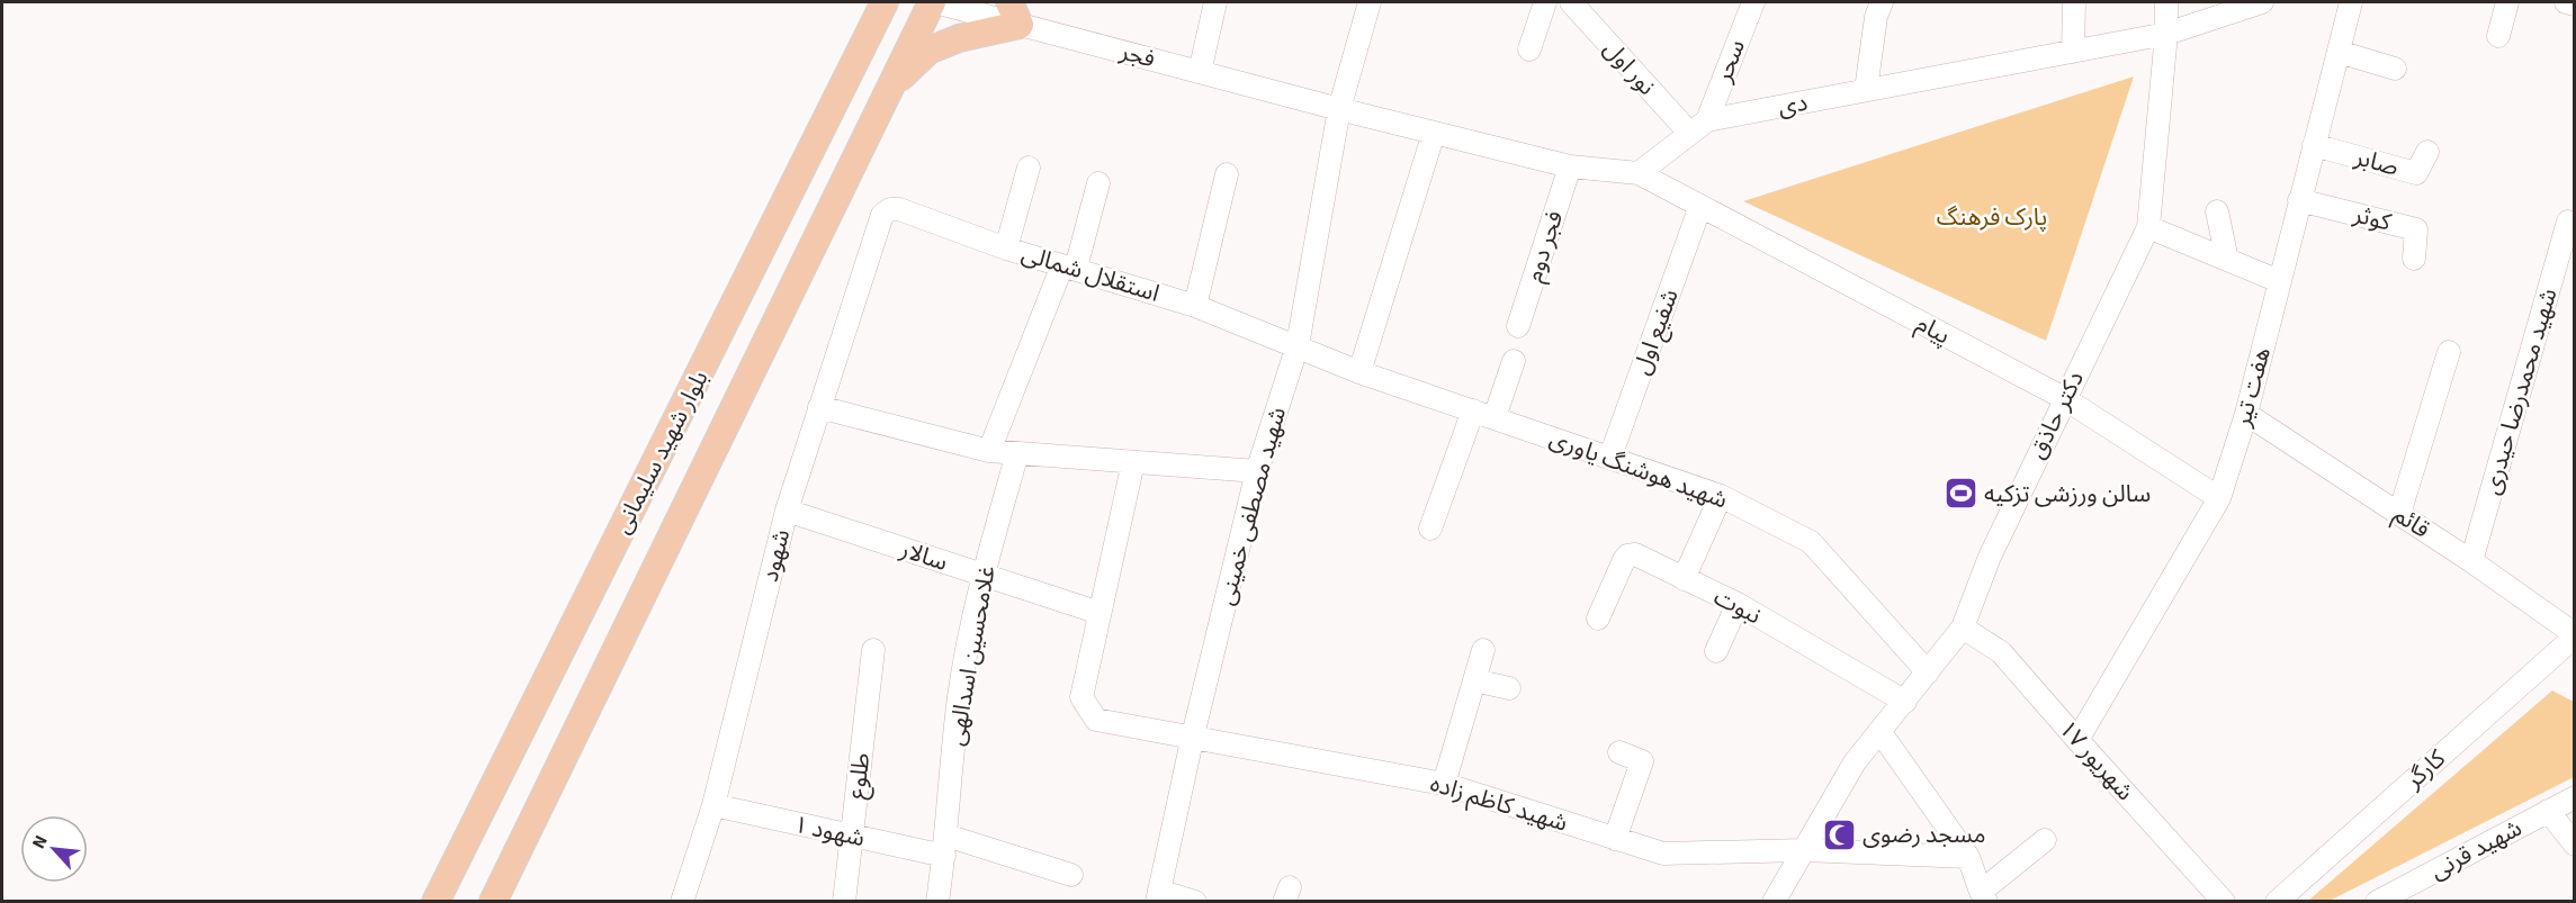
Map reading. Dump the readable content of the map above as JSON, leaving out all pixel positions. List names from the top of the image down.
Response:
{
  "streets": {
    "main road": ["بلوار شهید سلیمانی"],
    "street": [
      "فجر",
      "سحر",
      "نور اول",
      "دی",
      "صابر",
      "کوثر",
      "فجر دوم",
      "استقلال شمالی",
      "پیام",
      "شفیع اول",
      "هفت تیر",
      "شهید محمدرضا حیدری",
      "دکتر حاذق",
      "شهید هوشنگ یاوری",
      "شهید مصطفی خمینی",
      "قائم",
      "شهود",
      "سالار",
      "نبوت",
      "غلامحسین اسدالهی",
      "۱۷ شهریور",
      "کارگر",
      "طلوع",
      "شهید کاظم زاده",
      "شهود ۱",
      "شهید قرنی"
    ]
  },
  "crossings": [
    ["فجر", "بلوار شهید سلیمانی"],
    ["فجر", "شهید مصطفی خمینی"],
    ["سحر", "نور اول"],
    ["سحر", "دی"],
    ["نور اول", "دی"],
    ["دی", "پیام"],
    ["دی", "دکتر حاذق"],
    ["صابر", "هفت تیر"],
    ["کوثر", "هفت تیر"],
    ["استقلال شمالی", "شهید هوشنگ یاوری"],
    ["استقلال شمالی", "شهید مصطفی خمینی"],
    ["استقلال شمالی", "شهود"],
    ["پیام", "شفیع اول"],
    ["پیام", "هفت تیر"],
    ["پیام", "دکتر حاذق"],
    ["شفیع اول", "شهید هوشنگ یاوری"],
    ["هفت تیر", "قائم"],
    ["هفت تیر", "۱۷ شهریور"],
    ["شهید محمدرضا حیدری", "قائم"],
    ["دکتر حاذق", "شهید هوشنگ یاوری"],
    ["دکتر حاذق", "نبوت"],
    ["دکتر حاذق", "۱۷ شهریور"],
    ["دکتر حاذق", "شهید کاظم زاده"],
    ["شهید هوشنگ یاوری", "شهید مصطفی خمینی"],
    ["شهید مصطفی خمینی", "شهید کاظم زاده"],
    ["قائم", "کارگر"],
    ["شهود", "سالار"],
    ["شهود", "شهود ۱"],
    ["سالار", "غلامحسین اسدالهی"],
    ["سالار", "شهید کاظم زاده"],
    ["غلامحسین اسدالهی", "شهود ۱"],
    ["طلوع", "شهود ۱"]
  ],
  "parks": ["پارک فرهنگ"],
  "places": {
    "sports": ["سالن ورزشی تزکیه"],
    "mosque": ["مسجد رضوی"]
  },
  "north": "top left"
}
